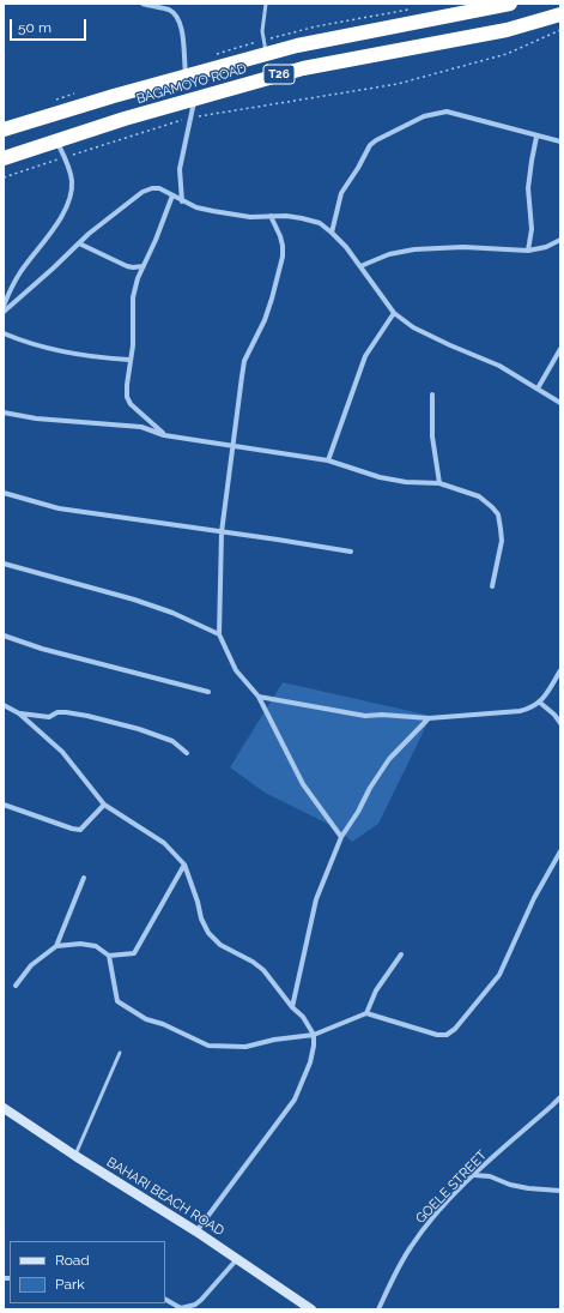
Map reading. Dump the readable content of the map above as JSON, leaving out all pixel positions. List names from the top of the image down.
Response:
{
  "streets": {
    "highway": ["T26", "BAGAMOYO ROAD"],
    "street": ["GOELE STREET", "BAHARI BEACH ROAD"]
  },
  "legend": ["Road", "Park"],
  "scale_bar": "50 m"
}
